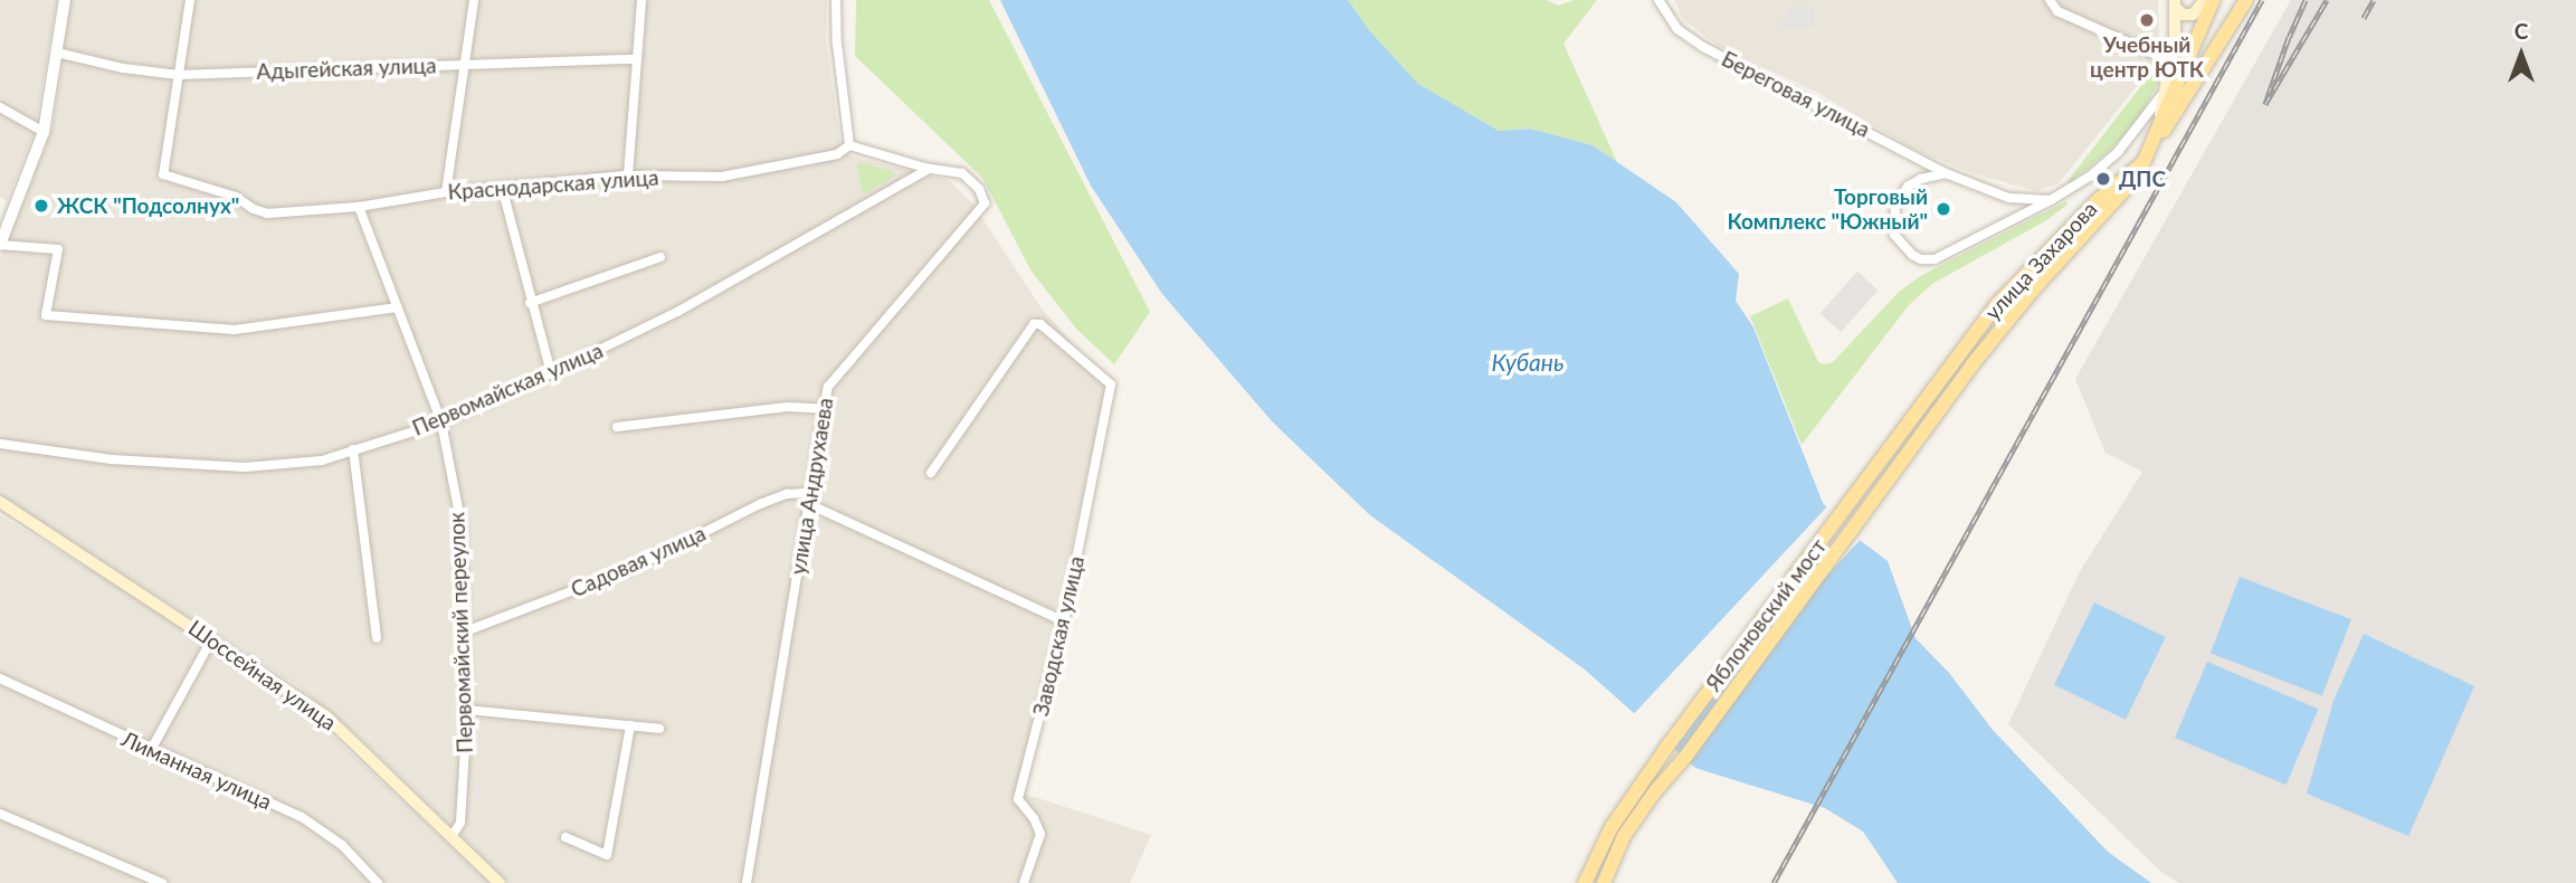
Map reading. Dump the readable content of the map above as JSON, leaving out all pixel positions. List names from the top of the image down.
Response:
{
  "streets": {
    "main road": ["улица Захарова", "Яблоновский мост", "Шоссейная улица"],
    "street": [
      "Адыгейская улица",
      "Береговая улица",
      "Краснодарская улица",
      "Первомайская улица",
      "улица Андрухаева",
      "Садовая улица",
      "Первомайский переулок",
      "Заводская улица",
      "Лиманная улица"
    ]
  },
  "crossings": [
    ["Адыгейская улица", "Краснодарская улица"],
    ["Краснодарская улица", "улица Андрухаева"],
    ["Краснодарская улица", "Первомайский переулок"],
    ["улица Захарова", "Яблоновский мост"],
    ["Первомайская улица", "улица Андрухаева"],
    ["Первомайская улица", "Первомайский переулок"],
    ["улица Андрухаева", "Садовая улица"],
    ["Садовая улица", "Первомайский переулок"],
    ["Первомайский переулок", "Шоссейная улица"]
  ],
  "water": ["Кубань"],
  "places": [
    "Учебный центр ЮТК",
    "ДПС",
    "ЖСК \"Подсолнух\"",
    "Торговый Комплекс \"Южный\""
  ],
  "north": "top"
}
